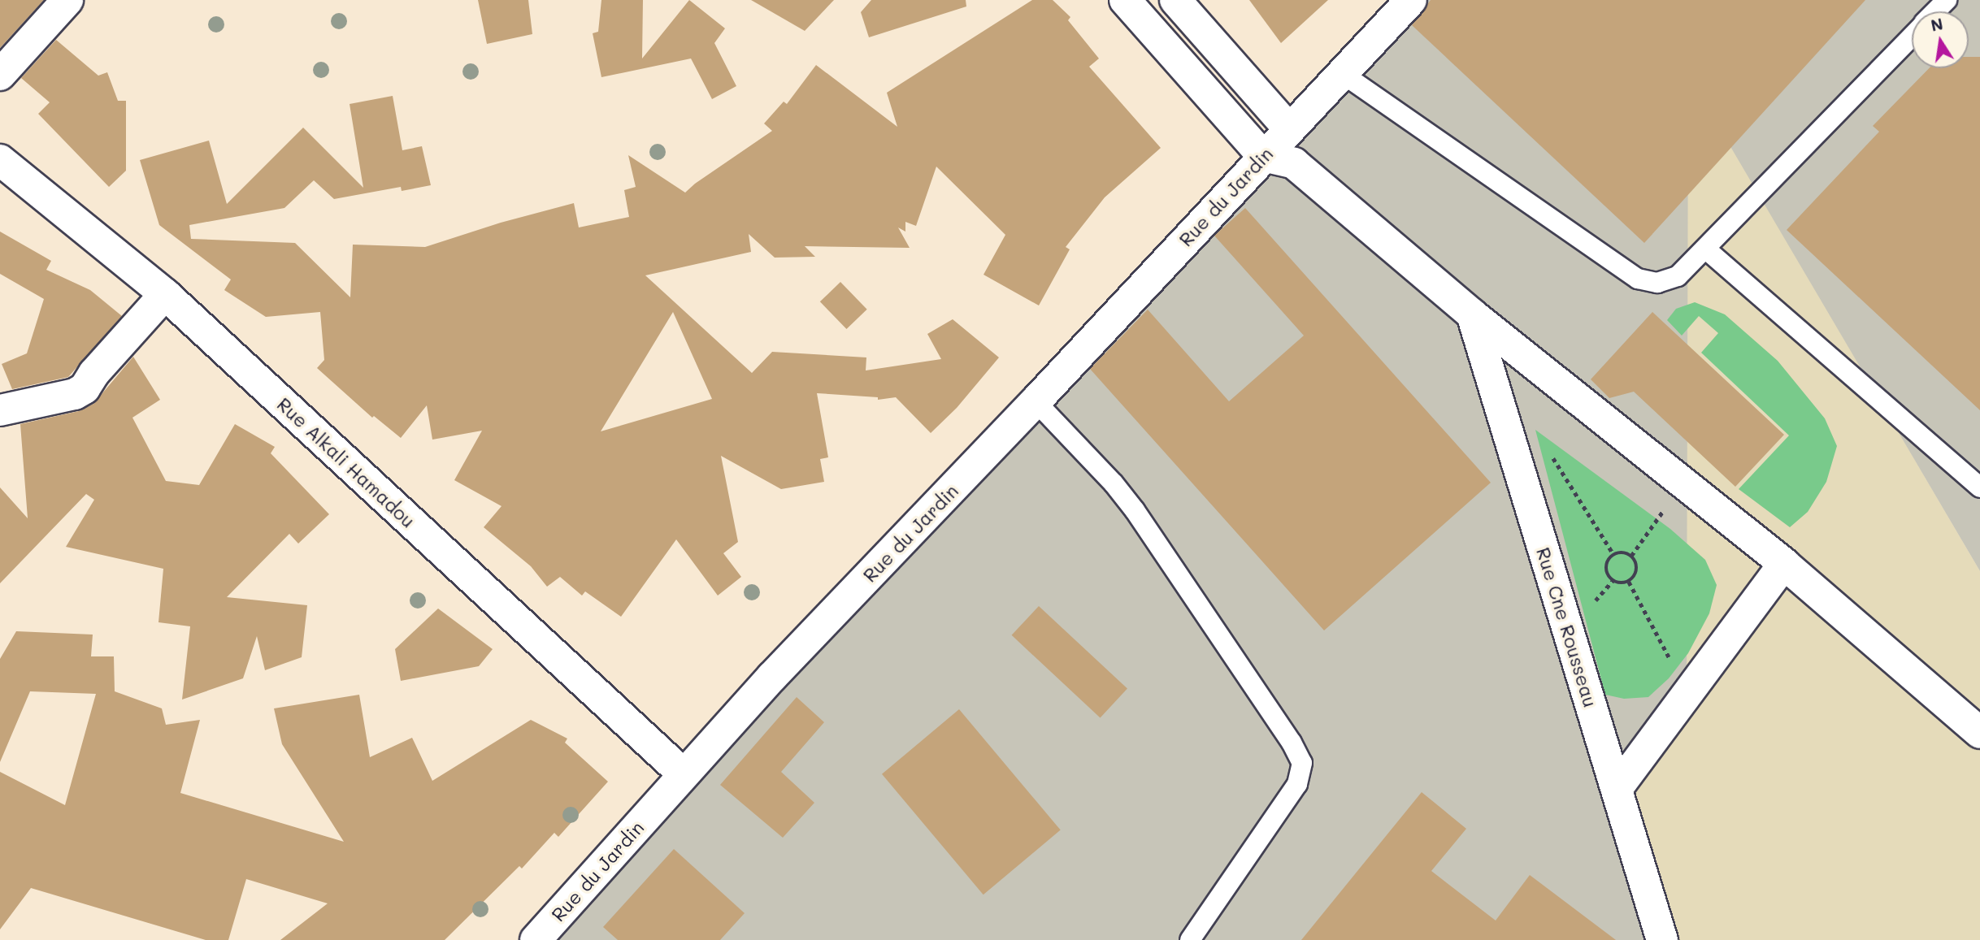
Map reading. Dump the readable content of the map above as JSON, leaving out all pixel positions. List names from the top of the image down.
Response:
{
  "streets": {
    "main road": ["Rue du Jardin", "Rue Alkali Hamadou", "Rue Cne Rousseau"]
  },
  "crossings": [
    ["Rue du Jardin", "Rue Alkali Hamadou"]
  ],
  "north": "top"
}
